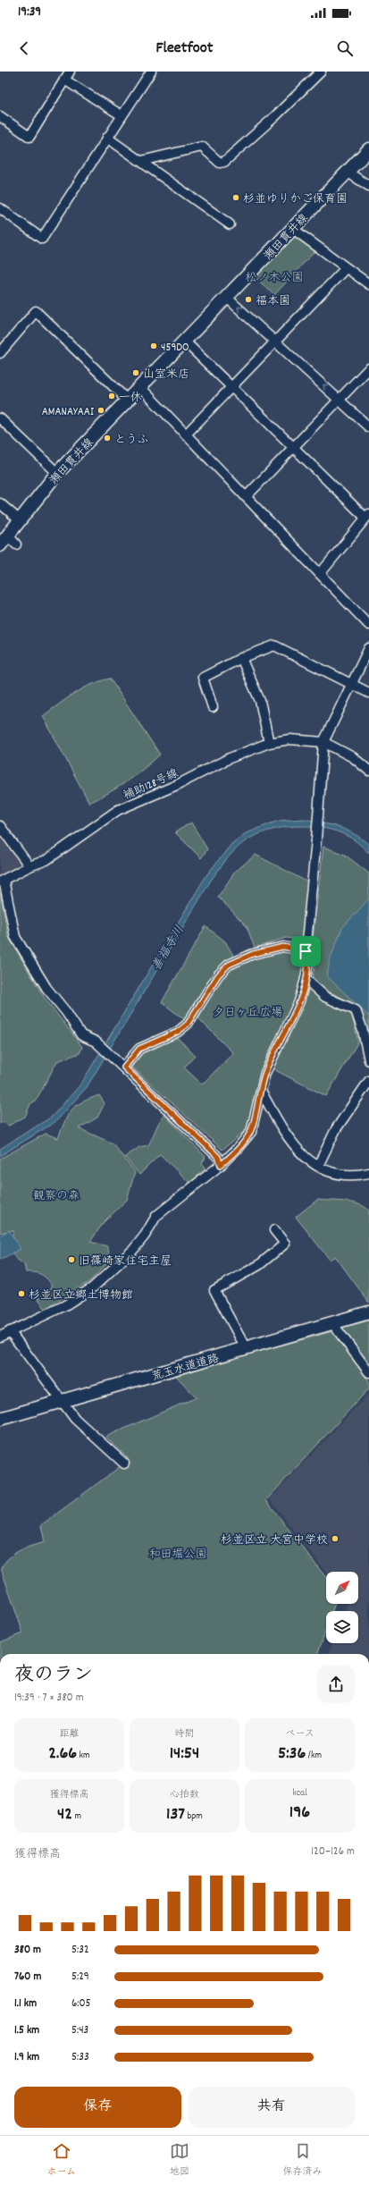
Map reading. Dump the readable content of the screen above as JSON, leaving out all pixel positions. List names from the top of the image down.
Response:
{
  "streets": {
    "main road": ["瀬田貫井線", "荒玉水道道路"],
    "street": ["補助128号線"]
  },
  "water": ["善福寺川"],
  "parks": [
    "松ノ木公園",
    "夕日ヶ丘広場",
    "観察の森",
    "和田堀公園"
  ],
  "places": [
    "杉並ゆりかご保育園",
    "福本園",
    "459DO",
    "山室米店",
    "一休",
    "AMANAYAAI",
    "とうふ",
    "旧篠崎家住宅主屋",
    "杉並区立郷土博物館",
    "杉並区立 大宮中学校"
  ],
  "north": "top right",
  "page": {
    "status": "19:39",
    "header": "Fleetfoot",
    "heading": ["夜のラン", "19:39 · 7 × 380 m"],
    "stats": [
      ["距離", "2.66 km"],
      ["時間", "14:54"],
      ["ペース", "5:36 /km"],
      ["獲得標高", "42 m"],
      ["心拍数", "137 bpm"],
      ["kcal", "196"]
    ],
    "chart": ["獲得標高", "120–126 m"],
    "list": [
      {
        "name": "380 m",
        "note": "5:32"
      },
      {
        "name": "760 m",
        "note": "5:29"
      },
      {
        "name": "1.1 km",
        "note": "6:05"
      },
      {
        "name": "1.5 km",
        "note": "5:43"
      },
      {
        "name": "1.9 km",
        "note": "5:33"
      }
    ],
    "buttons": ["保存", "共有"],
    "tabs": ["ホーム", "地図", "保存済み"]
  }
}
